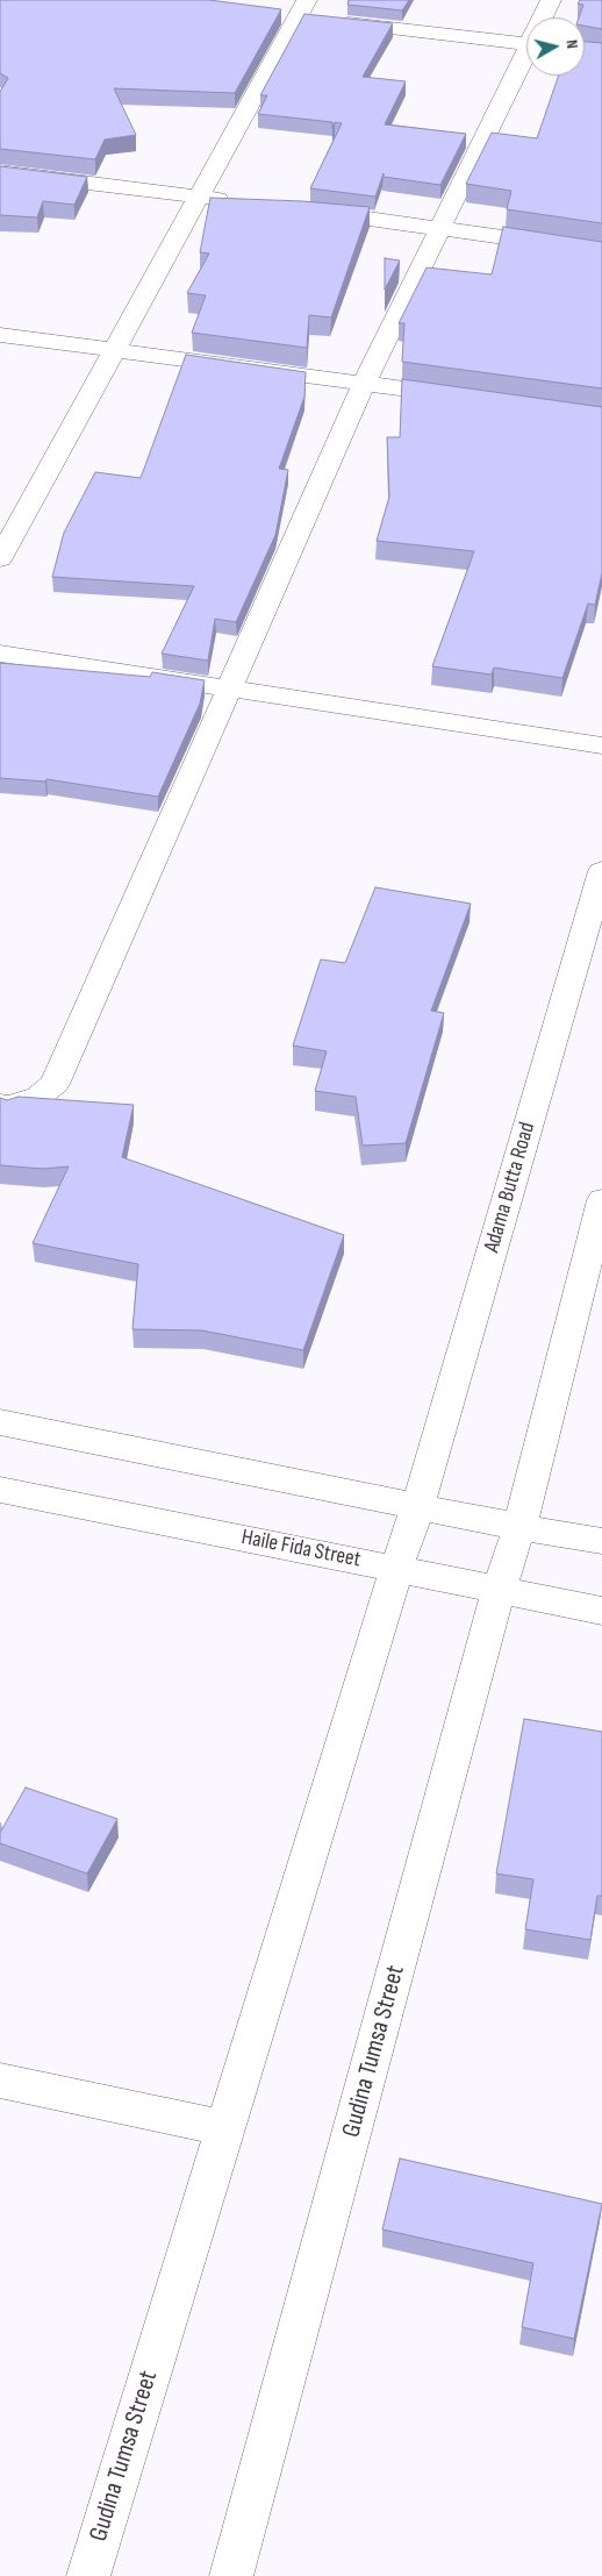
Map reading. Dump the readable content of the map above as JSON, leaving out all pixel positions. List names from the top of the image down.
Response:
{
  "streets": {
    "street": ["Adama Butta Road", "Haile Fida Street", "Gudina Tumsa Street"]
  },
  "crossings": [
    ["Adama Butta Road", "Haile Fida Street"],
    ["Adama Butta Road", "Gudina Tumsa Street"],
    ["Haile Fida Street", "Gudina Tumsa Street"]
  ],
  "north": "right"
}
